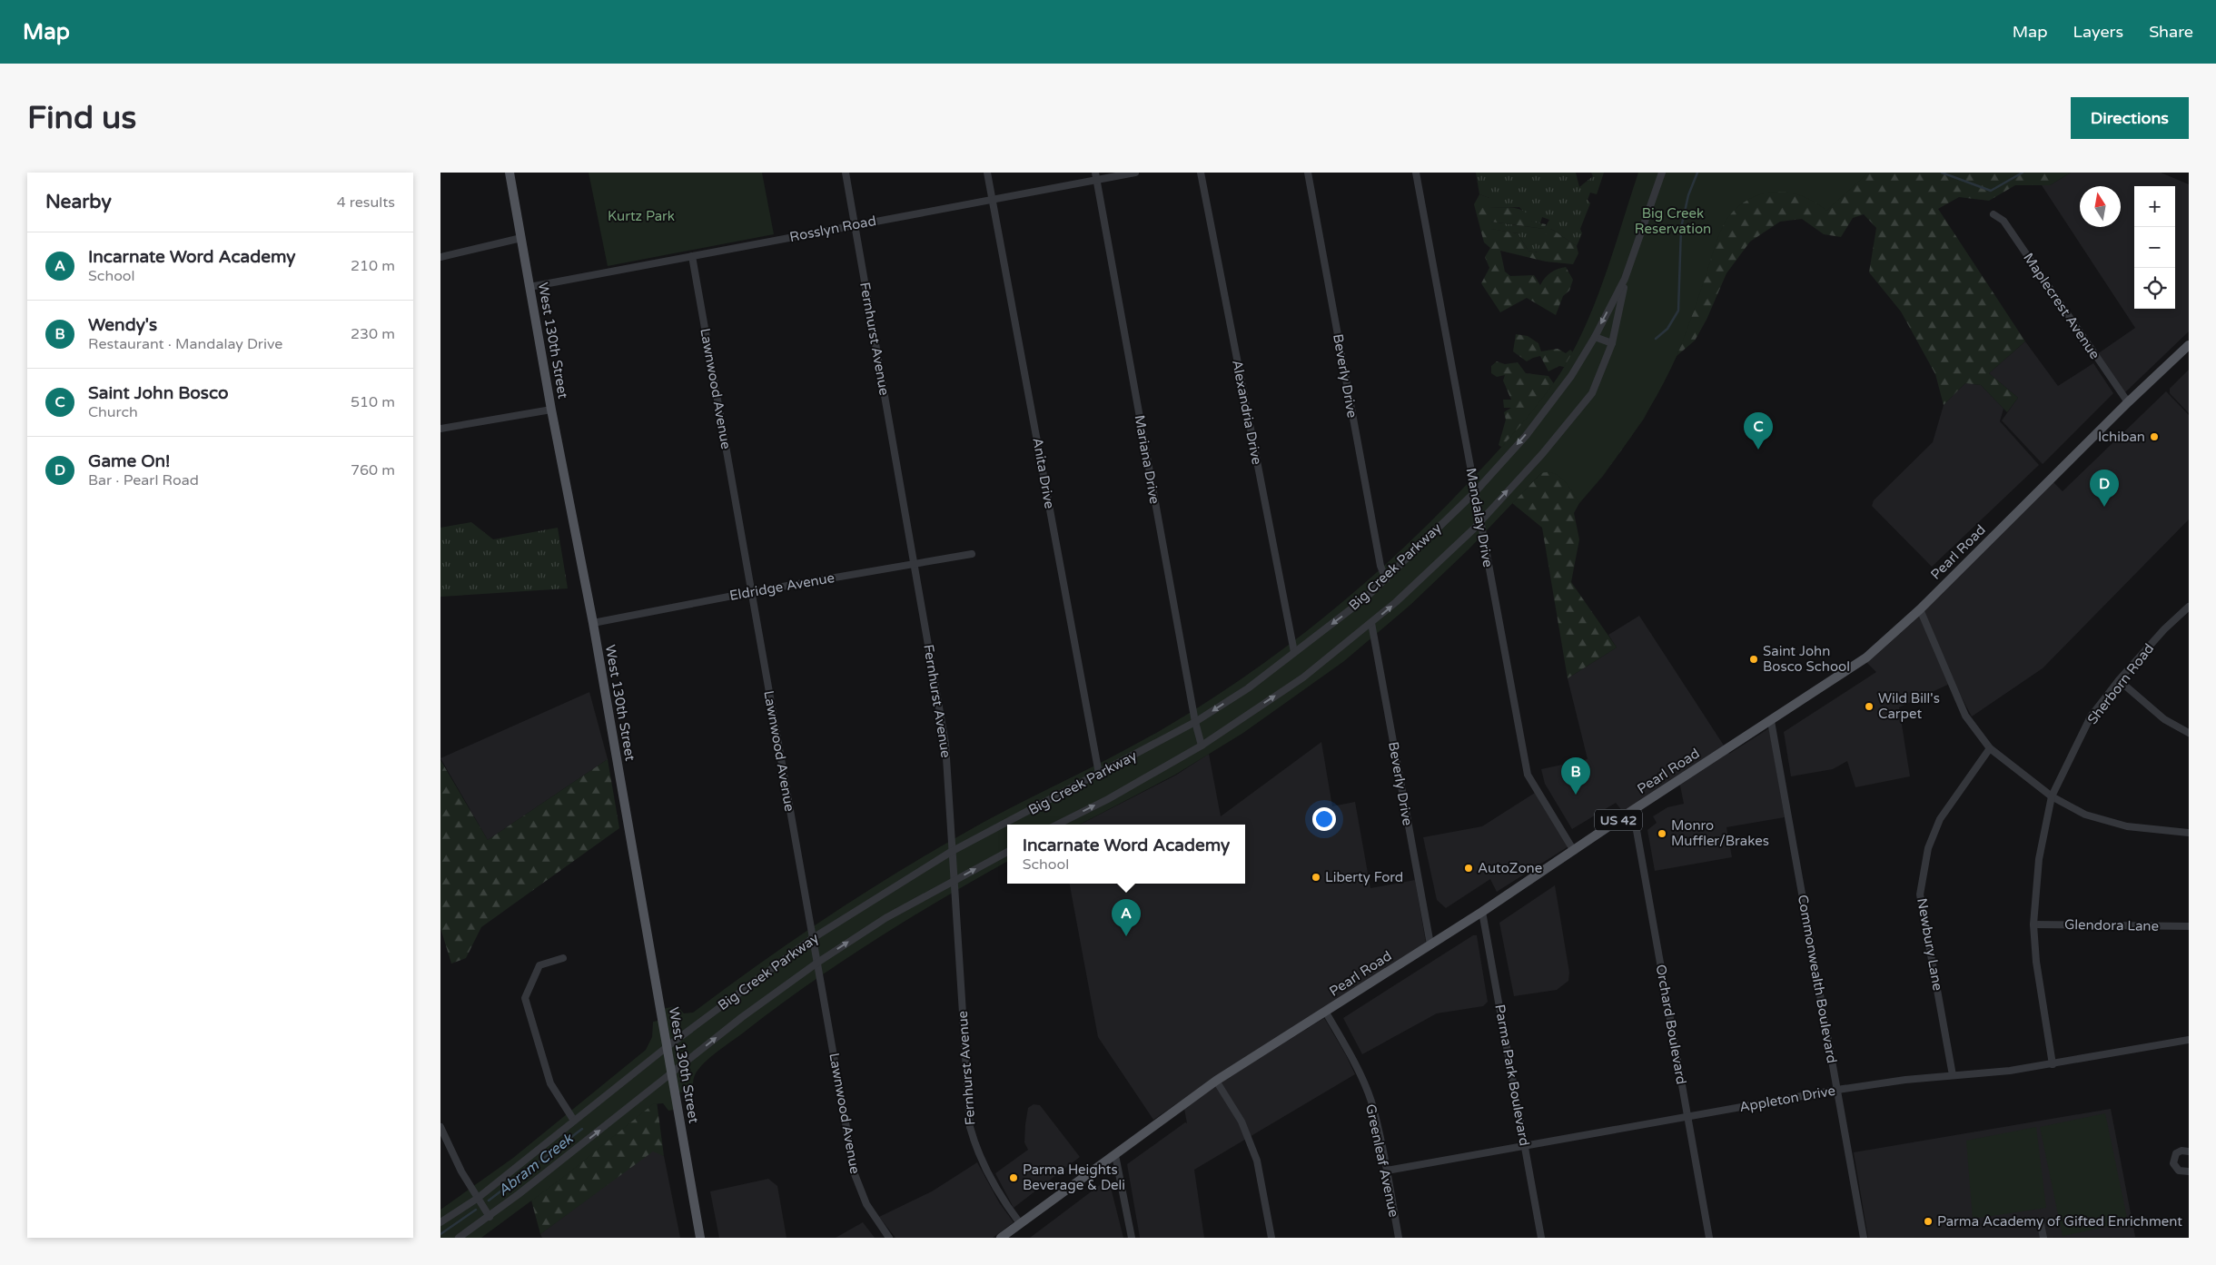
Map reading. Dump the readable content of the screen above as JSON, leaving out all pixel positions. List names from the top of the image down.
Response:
{
  "streets": {
    "main road": ["West 130th Street", "Pearl Road", "US 42"],
    "street": [
      "Rosslyn Road",
      "Maplecrest Avenue",
      "Fernhurst Avenue",
      "Beverly Drive",
      "Lawnwood Avenue",
      "Alexandria Drive",
      "Mariana Drive",
      "Anita Drive",
      "Mandalay Drive",
      "Big Creek Parkway",
      "Eldridge Avenue",
      "Sherborn Road",
      "Glendora Lane",
      "Newbury Lane",
      "Commonwealth Boulevard",
      "Orchard Boulevard",
      "Parma Park Boulevard",
      "Appleton Drive",
      "Greenleaf Avenue"
    ]
  },
  "crossings": [
    ["Rosslyn Road", "Fernhurst Avenue"],
    ["Rosslyn Road", "West 130th Street"],
    ["Rosslyn Road", "Lawnwood Avenue"],
    ["Rosslyn Road", "Mariana Drive"],
    ["Rosslyn Road", "Anita Drive"],
    ["Maplecrest Avenue", "Pearl Road"],
    ["Fernhurst Avenue", "Pearl Road"],
    ["Fernhurst Avenue", "Big Creek Parkway"],
    ["Fernhurst Avenue", "Eldridge Avenue"],
    ["West 130th Street", "Big Creek Parkway"],
    ["West 130th Street", "Eldridge Avenue"],
    ["Beverly Drive", "Pearl Road"],
    ["Beverly Drive", "Big Creek Parkway"],
    ["Lawnwood Avenue", "Big Creek Parkway"],
    ["Lawnwood Avenue", "Eldridge Avenue"],
    ["Alexandria Drive", "Big Creek Parkway"],
    ["Mariana Drive", "Big Creek Parkway"],
    ["Anita Drive", "Big Creek Parkway"],
    ["Mandalay Drive", "Pearl Road"],
    ["Mandalay Drive", "Big Creek Parkway"],
    ["Pearl Road", "Commonwealth Boulevard"],
    ["Pearl Road", "Orchard Boulevard"],
    ["Pearl Road", "Parma Park Boulevard"],
    ["Pearl Road", "Greenleaf Avenue"],
    ["Sherborn Road", "Glendora Lane"],
    ["Sherborn Road", "Appleton Drive"],
    ["Newbury Lane", "Appleton Drive"],
    ["Commonwealth Boulevard", "Appleton Drive"],
    ["Orchard Boulevard", "Appleton Drive"],
    ["Parma Park Boulevard", "Appleton Drive"],
    ["Appleton Drive", "Greenleaf Avenue"]
  ],
  "water": ["Abram Creek"],
  "parks": ["Big Creek Reservation", "Kurtz Park"],
  "places": [
    "Ichiban",
    "Saint John Bosco School",
    "Wild Bill's Carpet",
    "Monro Muffler/Brakes",
    "AutoZone",
    "Liberty Ford",
    "Parma Heights Beverage & Deli",
    "Parma Academy of Gifted Enrichment"
  ],
  "north": "top",
  "page": {
    "header": "Map",
    "nav": ["Map", "Layers", "Share"],
    "buttons": "Directions",
    "title": "Find us",
    "heading": ["Nearby", "4 results"],
    "map_buttons": ["+", "−"],
    "list": [
      {
        "mark": "A",
        "name": "Incarnate Word Academy",
        "note": "School",
        "value": "210 m"
      },
      {
        "mark": "B",
        "name": "Wendy's",
        "note": "Restaurant · Mandalay Drive",
        "value": "230 m"
      },
      {
        "mark": "C",
        "name": "Saint John Bosco",
        "note": "Church",
        "value": "510 m"
      },
      {
        "mark": "D",
        "name": "Game On!",
        "note": "Bar · Pearl Road",
        "value": "760 m"
      }
    ],
    "pins": [
      "C",
      "D",
      "B",
      "A"
    ],
    "popup": ["Incarnate Word Academy", "School"]
  }
}
